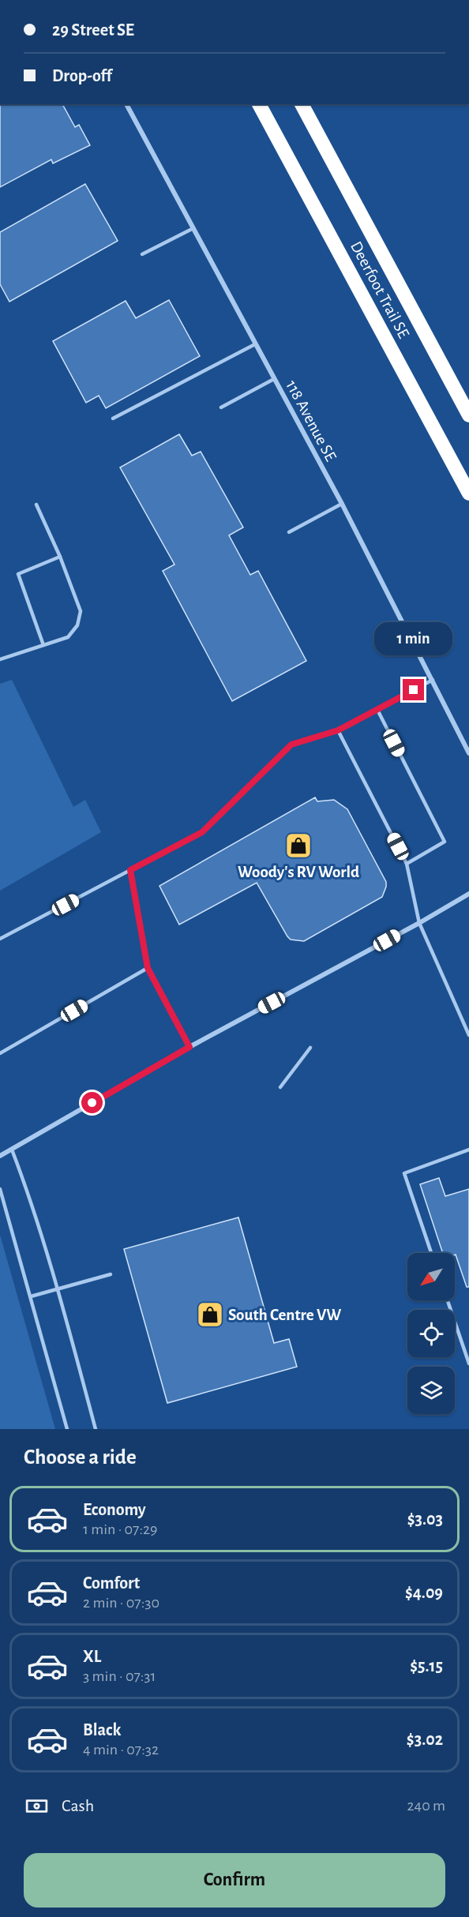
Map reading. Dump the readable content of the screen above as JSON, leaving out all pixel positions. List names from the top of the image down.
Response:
{
  "streets": {
    "highway": ["Deerfoot Trail SE"],
    "street": ["118 Avenue SE"]
  },
  "places": {
    "shop": ["Woody's RV World", "South Centre VW"]
  },
  "north": "bottom left",
  "page": {
    "banner": ["29 Street SE", "Drop-off"],
    "bubble": "1 min",
    "heading": "Choose a ride",
    "list": [
      {
        "name": "Economy",
        "note": "1 min · 07:29",
        "value": "$3.03"
      },
      {
        "name": "Comfort",
        "note": "2 min · 07:30",
        "value": "$4.09"
      },
      {
        "name": "XL",
        "note": "3 min · 07:31",
        "value": "$5.15"
      },
      {
        "name": "Black",
        "note": "4 min · 07:32",
        "value": "$3.02"
      }
    ],
    "pay": ["Cash", "240 m"],
    "buttons": "Confirm"
  }
}
